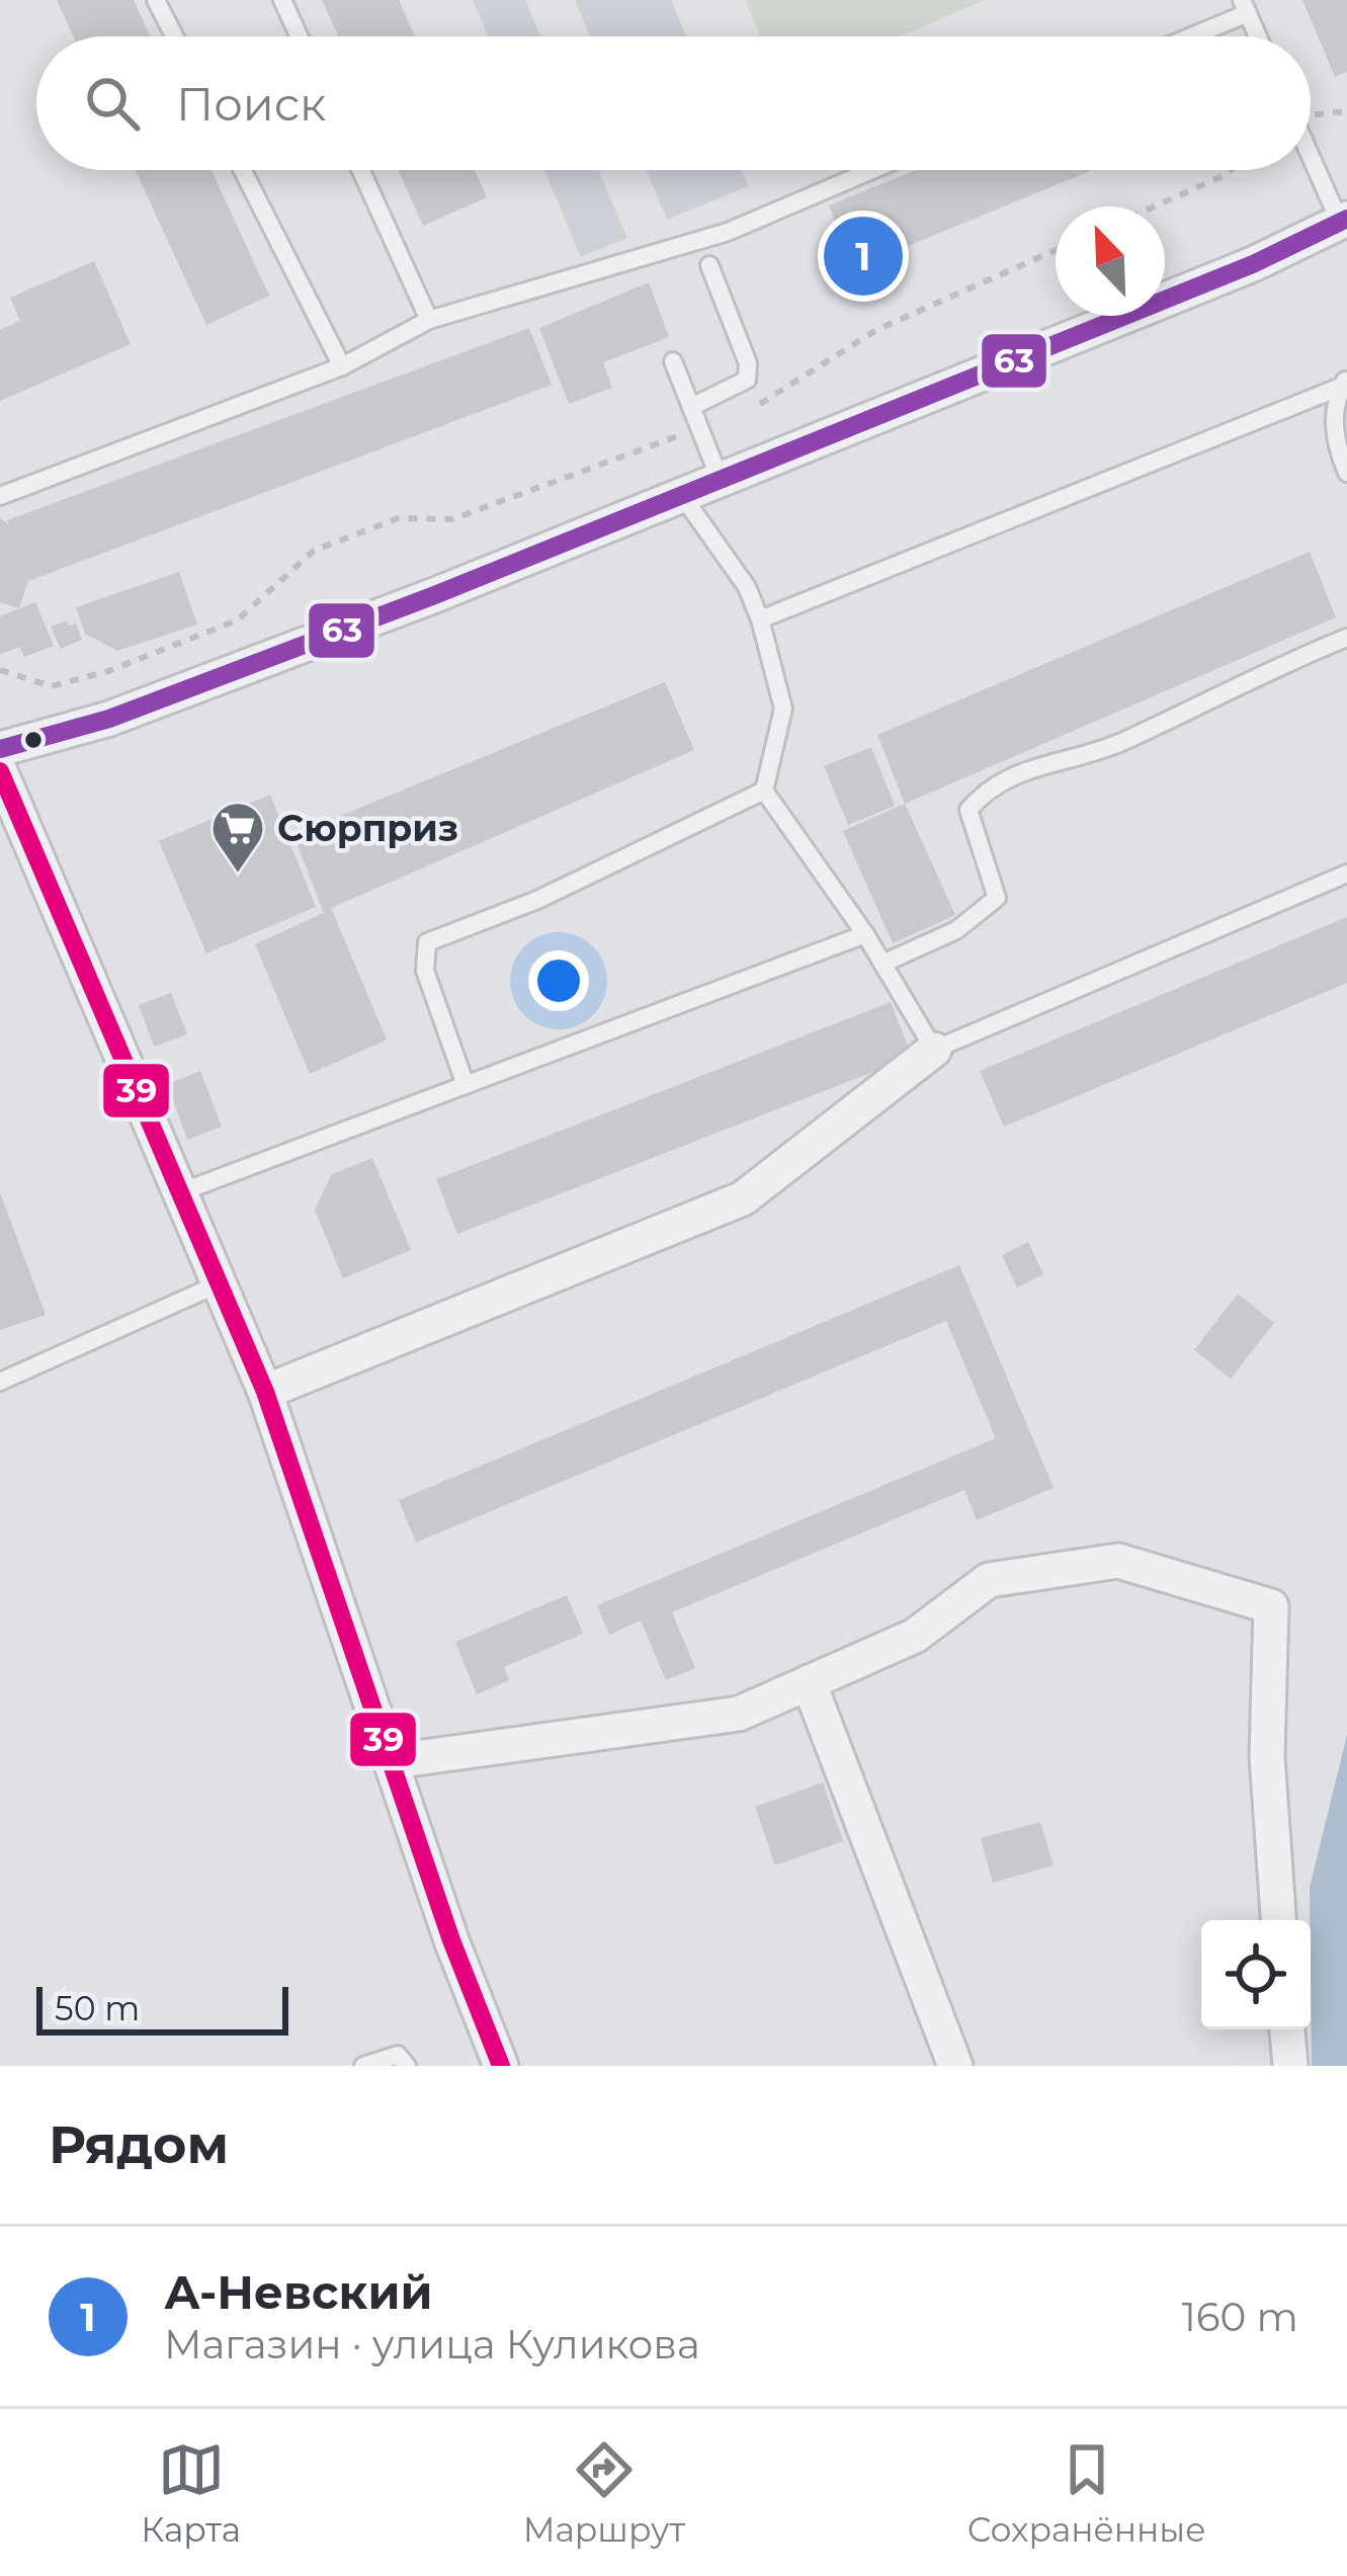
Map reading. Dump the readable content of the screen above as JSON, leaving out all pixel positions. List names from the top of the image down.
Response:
{
  "places": {
    "supermarket": ["Сюрприз"]
  },
  "lines": ["transit line 63", "transit line 39"],
  "scale_bar": "50 m",
  "north": "top left",
  "page": {
    "search": "Поиск",
    "pins": "1",
    "scale": "50 m",
    "heading": "Рядом",
    "list": [
      {
        "mark": "1",
        "name": "А-Невский",
        "note": "Магазин · улица Куликова",
        "value": "160 m"
      }
    ],
    "nav": ["Карта", "Маршрут", "Сохранённые"]
  }
}
